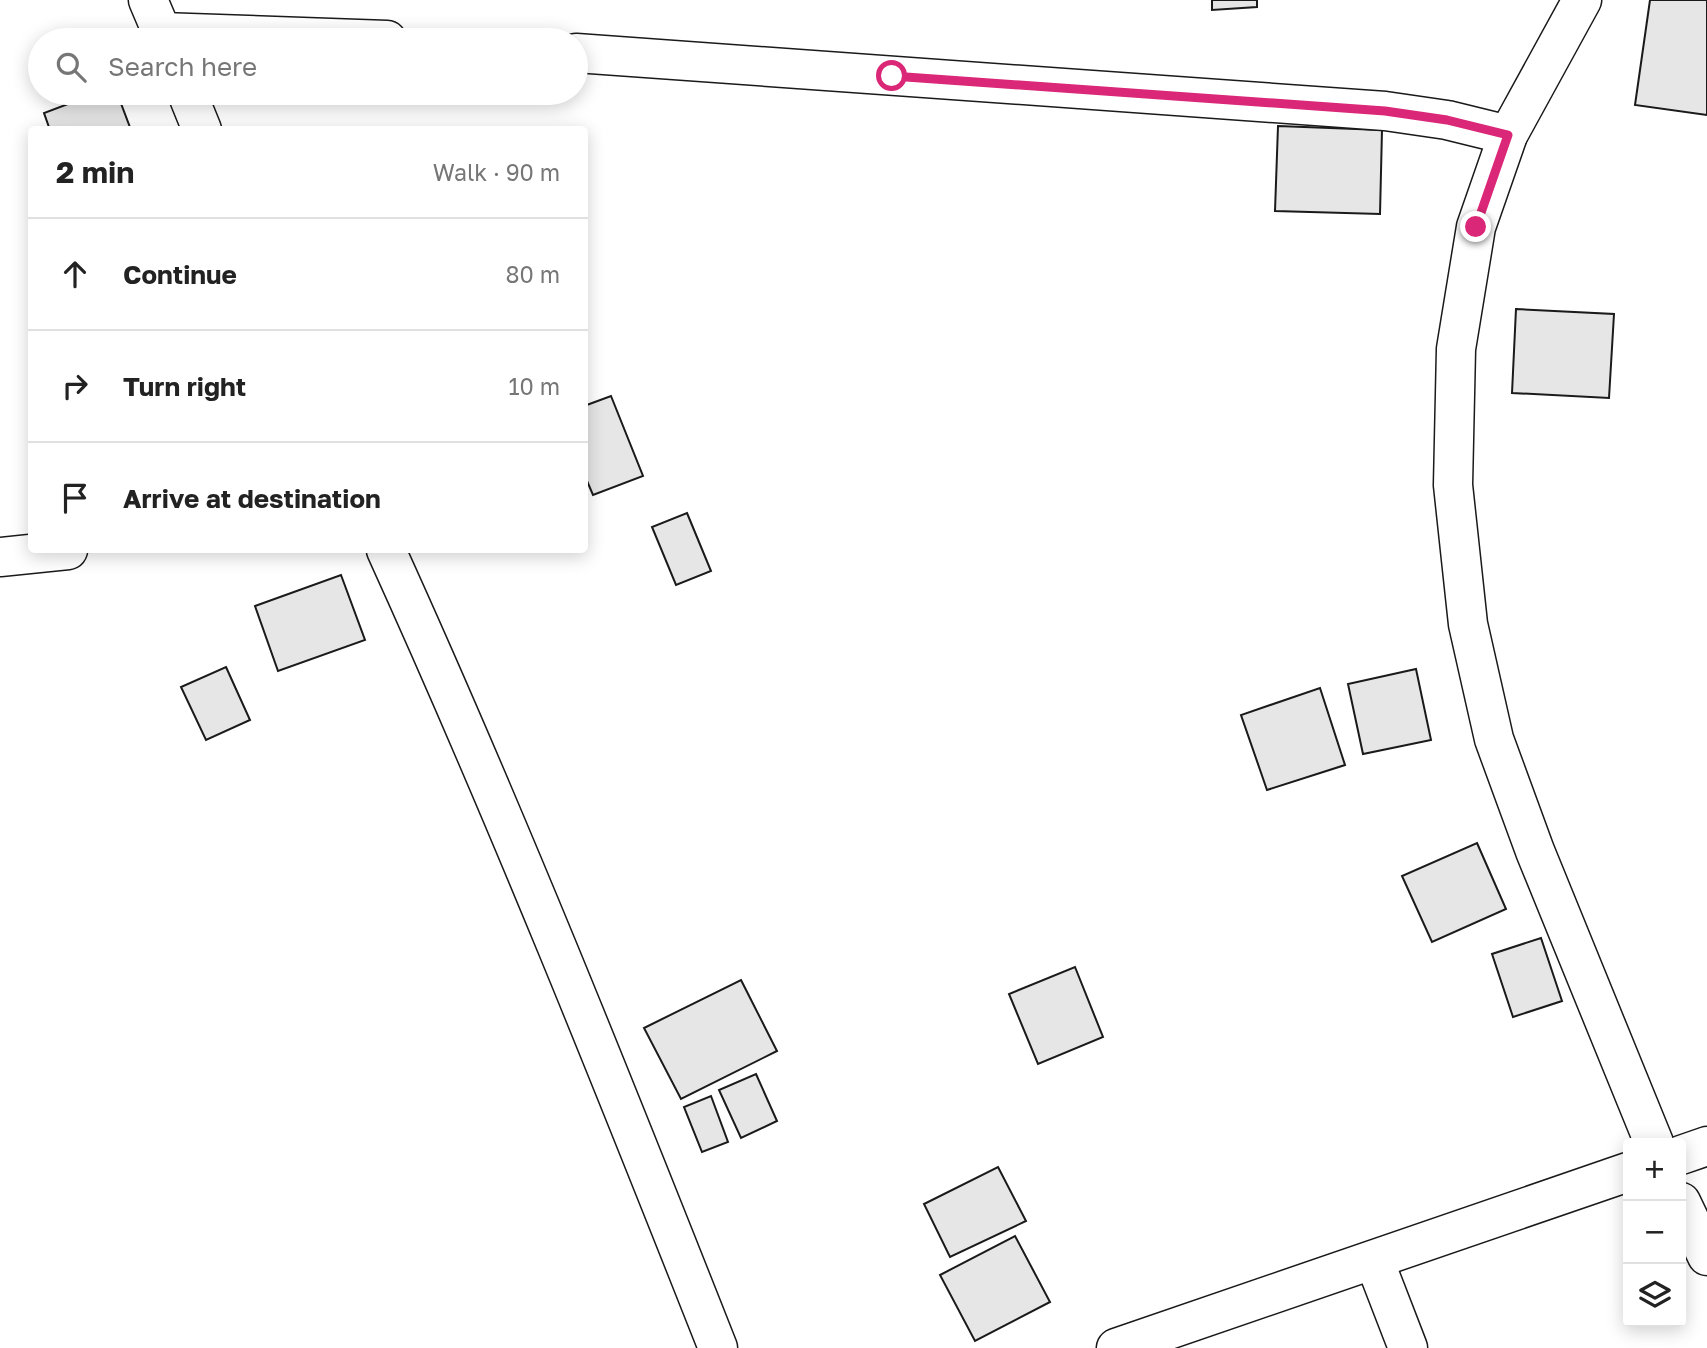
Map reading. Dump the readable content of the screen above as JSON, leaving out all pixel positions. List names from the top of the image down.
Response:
{
  "page": {
    "search": "Search here",
    "heading": ["2 min", "Walk · 90 m"],
    "list": [
      ["Continue", "80 m"],
      ["Turn right", "10 m"],
      "Arrive at destination"
    ],
    "map_buttons": ["+", "−"]
  }
}
